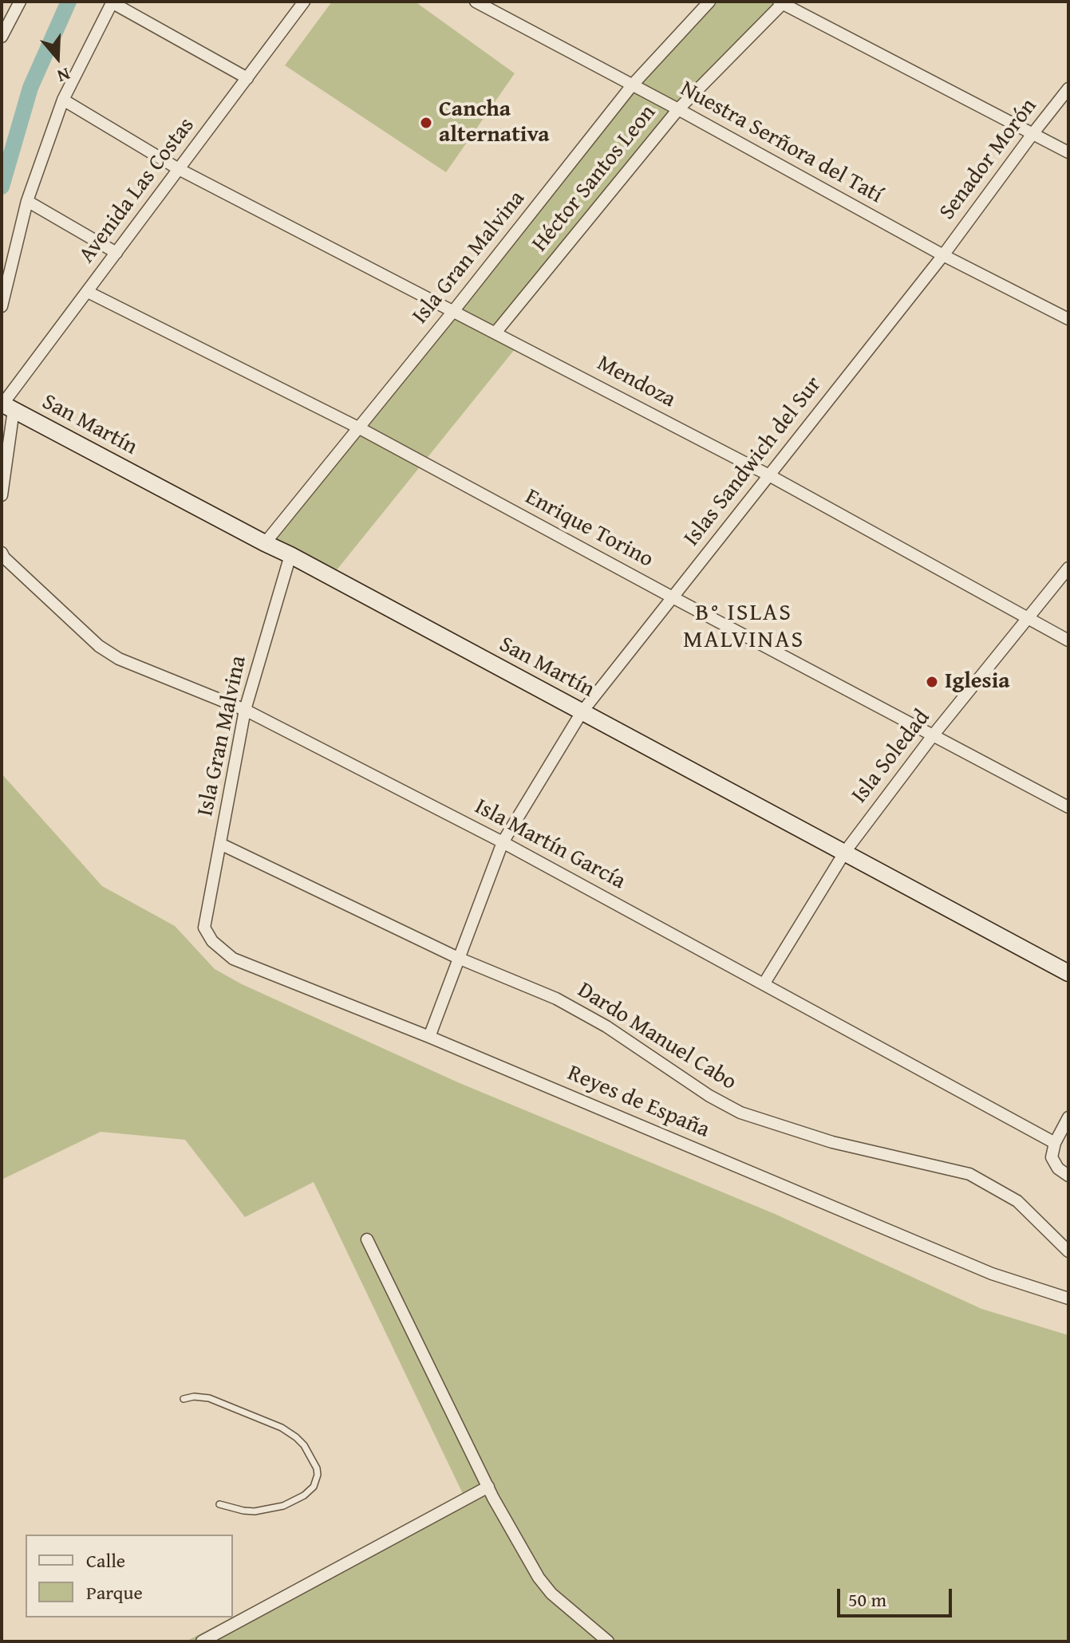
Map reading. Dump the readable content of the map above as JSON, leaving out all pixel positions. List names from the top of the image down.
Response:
{
  "streets": {
    "main road": ["San Martín"],
    "street": [
      "Nuestra Serñora del Tatí",
      "Senador Morón",
      "Héctor Santos Leon",
      "Avenida Las Costas",
      "Isla Gran Malvina",
      "Mendoza",
      "Islas Sandwich del Sur",
      "Enrique Torino",
      "Isla Soledad",
      "Isla Martín García",
      "Dardo Manuel Cabo",
      "Reyes de España"
    ]
  },
  "crossings": [
    ["Nuestra Serñora del Tatí", "Senador Morón"],
    ["Nuestra Serñora del Tatí", "Héctor Santos Leon"],
    ["Nuestra Serñora del Tatí", "Isla Gran Malvina"],
    ["Nuestra Serñora del Tatí", "Islas Sandwich del Sur"],
    ["Senador Morón", "Islas Sandwich del Sur"],
    ["Héctor Santos Leon", "Mendoza"],
    ["Avenida Las Costas", "Mendoza"],
    ["Avenida Las Costas", "San Martín"],
    ["Avenida Las Costas", "Enrique Torino"],
    ["Isla Gran Malvina", "Mendoza"],
    ["Isla Gran Malvina", "San Martín"],
    ["Isla Gran Malvina", "Enrique Torino"],
    ["Isla Gran Malvina", "Isla Martín García"],
    ["Isla Gran Malvina", "Dardo Manuel Cabo"],
    ["Isla Gran Malvina", "Reyes de España"],
    ["Mendoza", "Islas Sandwich del Sur"],
    ["Mendoza", "Isla Soledad"],
    ["San Martín", "Islas Sandwich del Sur"],
    ["San Martín", "Isla Soledad"],
    ["Islas Sandwich del Sur", "Enrique Torino"],
    ["Islas Sandwich del Sur", "Isla Martín García"],
    ["Islas Sandwich del Sur", "Dardo Manuel Cabo"],
    ["Islas Sandwich del Sur", "Reyes de España"],
    ["Enrique Torino", "Isla Soledad"],
    ["Isla Soledad", "Isla Martín García"]
  ],
  "districts": ["B° ISLAS MALVINAS"],
  "places": ["Cancha alternativa", "Iglesia"],
  "legend": ["Calle", "Parque"],
  "scale_bar": "50 m",
  "north": "bottom"
}
